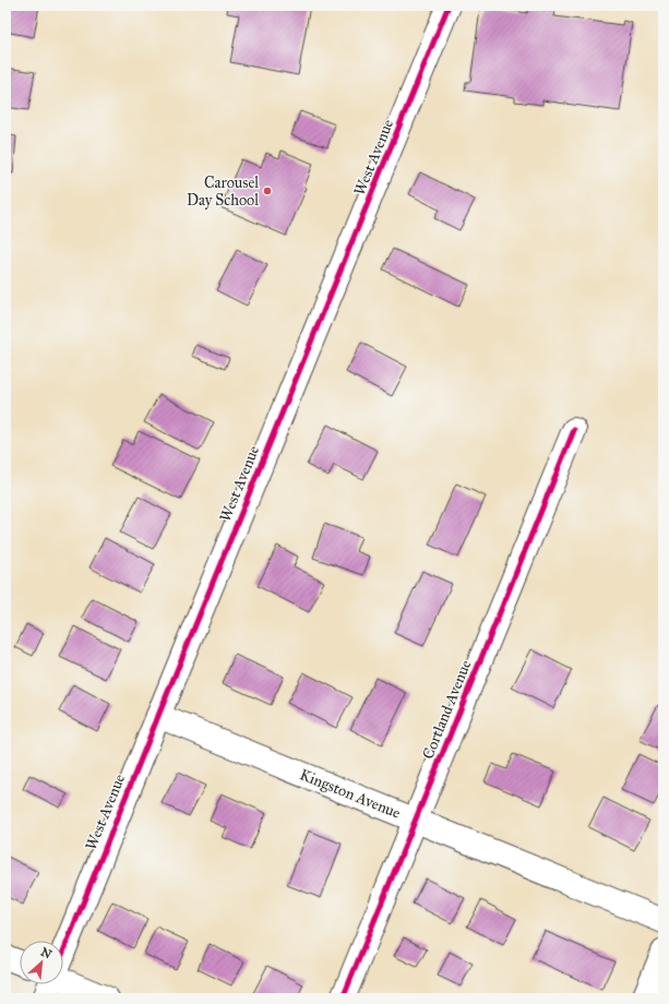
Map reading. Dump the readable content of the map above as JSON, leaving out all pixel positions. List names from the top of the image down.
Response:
{
  "streets": {
    "street": ["West Avenue", "Cortland Avenue", "Kingston Avenue"]
  },
  "crossings": [
    ["West Avenue", "Kingston Avenue"],
    ["Cortland Avenue", "Kingston Avenue"]
  ],
  "places": ["Carousel Day School"],
  "north": "top right"
}
